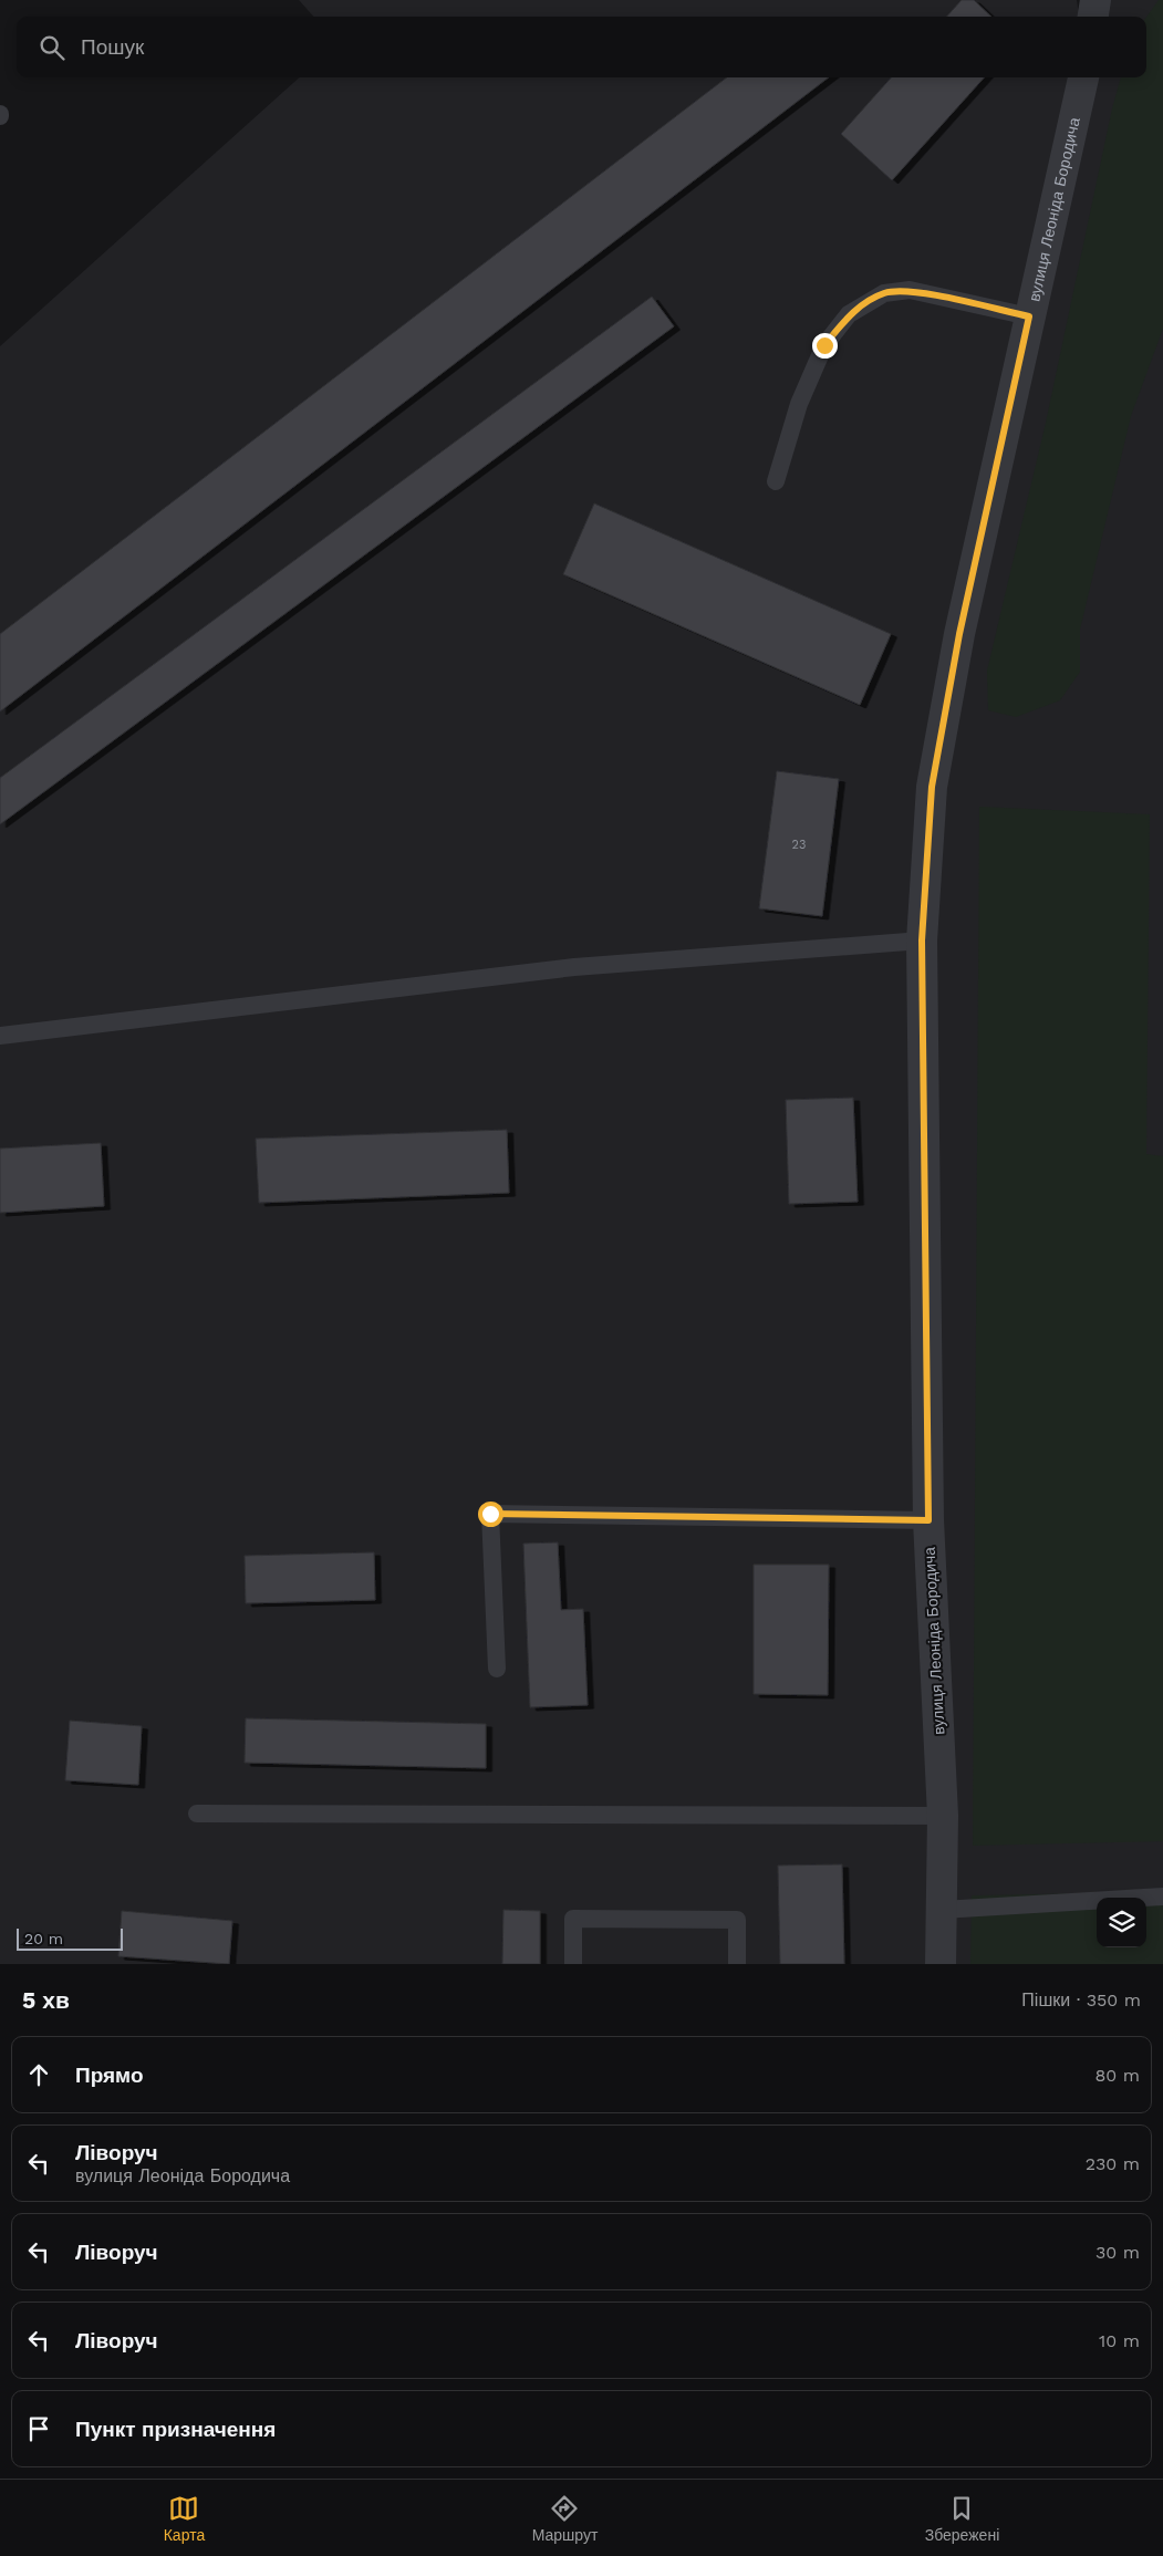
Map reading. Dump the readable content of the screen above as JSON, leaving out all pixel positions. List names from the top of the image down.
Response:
{
  "streets": {
    "street": ["вулиця Леоніда Бородича"]
  },
  "house_numbers": ["23"],
  "scale_bar": "20 m",
  "page": {
    "search": "Пошук",
    "scale": "20 m",
    "heading": ["5 хв", "Пішки · 350 m"],
    "list": [
      ["Прямо", "80 m"],
      ["Ліворуч", "вулиця Леоніда Бородича", "230 m"],
      ["Ліворуч", "30 m"],
      ["Ліворуч", "10 m"],
      "Пункт призначення"
    ],
    "nav": ["Карта", "Маршрут", "Збережені"]
  }
}
